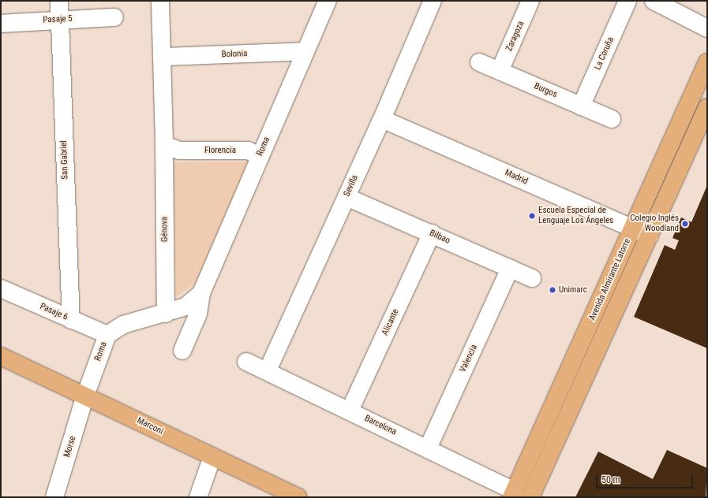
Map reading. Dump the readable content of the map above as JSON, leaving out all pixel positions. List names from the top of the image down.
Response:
{
  "streets": {
    "main road": ["Avenida Almirante Latorre", "Marconi"],
    "street": [
      "Pasaje 5",
      "Zaragoza",
      "La Coruña",
      "Bolonia",
      "Burgos",
      "Roma",
      "Florencia",
      "San Gabriel",
      "Madrid",
      "Sevilla",
      "Génova",
      "Bilbao",
      "Pasaje 6",
      "Alicante",
      "Valencia",
      "Barcelona",
      "Morse"
    ]
  },
  "crossings": [
    ["Pasaje 5", "San Gabriel"],
    ["Zaragoza", "Burgos"],
    ["La Coruña", "Burgos"],
    ["Bolonia", "Roma"],
    ["Bolonia", "Génova"],
    ["Roma", "Florencia"],
    ["Roma", "Génova"],
    ["Roma", "Pasaje 6"],
    ["Roma", "Marconi"],
    ["Roma", "Morse"],
    ["Florencia", "Génova"],
    ["San Gabriel", "Pasaje 6"],
    ["Madrid", "Sevilla"],
    ["Madrid", "Avenida Almirante Latorre"],
    ["Sevilla", "Bilbao"],
    ["Sevilla", "Barcelona"],
    ["Bilbao", "Alicante"],
    ["Bilbao", "Valencia"],
    ["Avenida Almirante Latorre", "Barcelona"],
    ["Alicante", "Barcelona"],
    ["Valencia", "Barcelona"],
    ["Marconi", "Morse"]
  ],
  "places": ["Escuela Especial de Lenguaje Los Ángeles", "Colegio Inglés Woodland", "Unimarc"],
  "scale_bar": "50 m"
}
